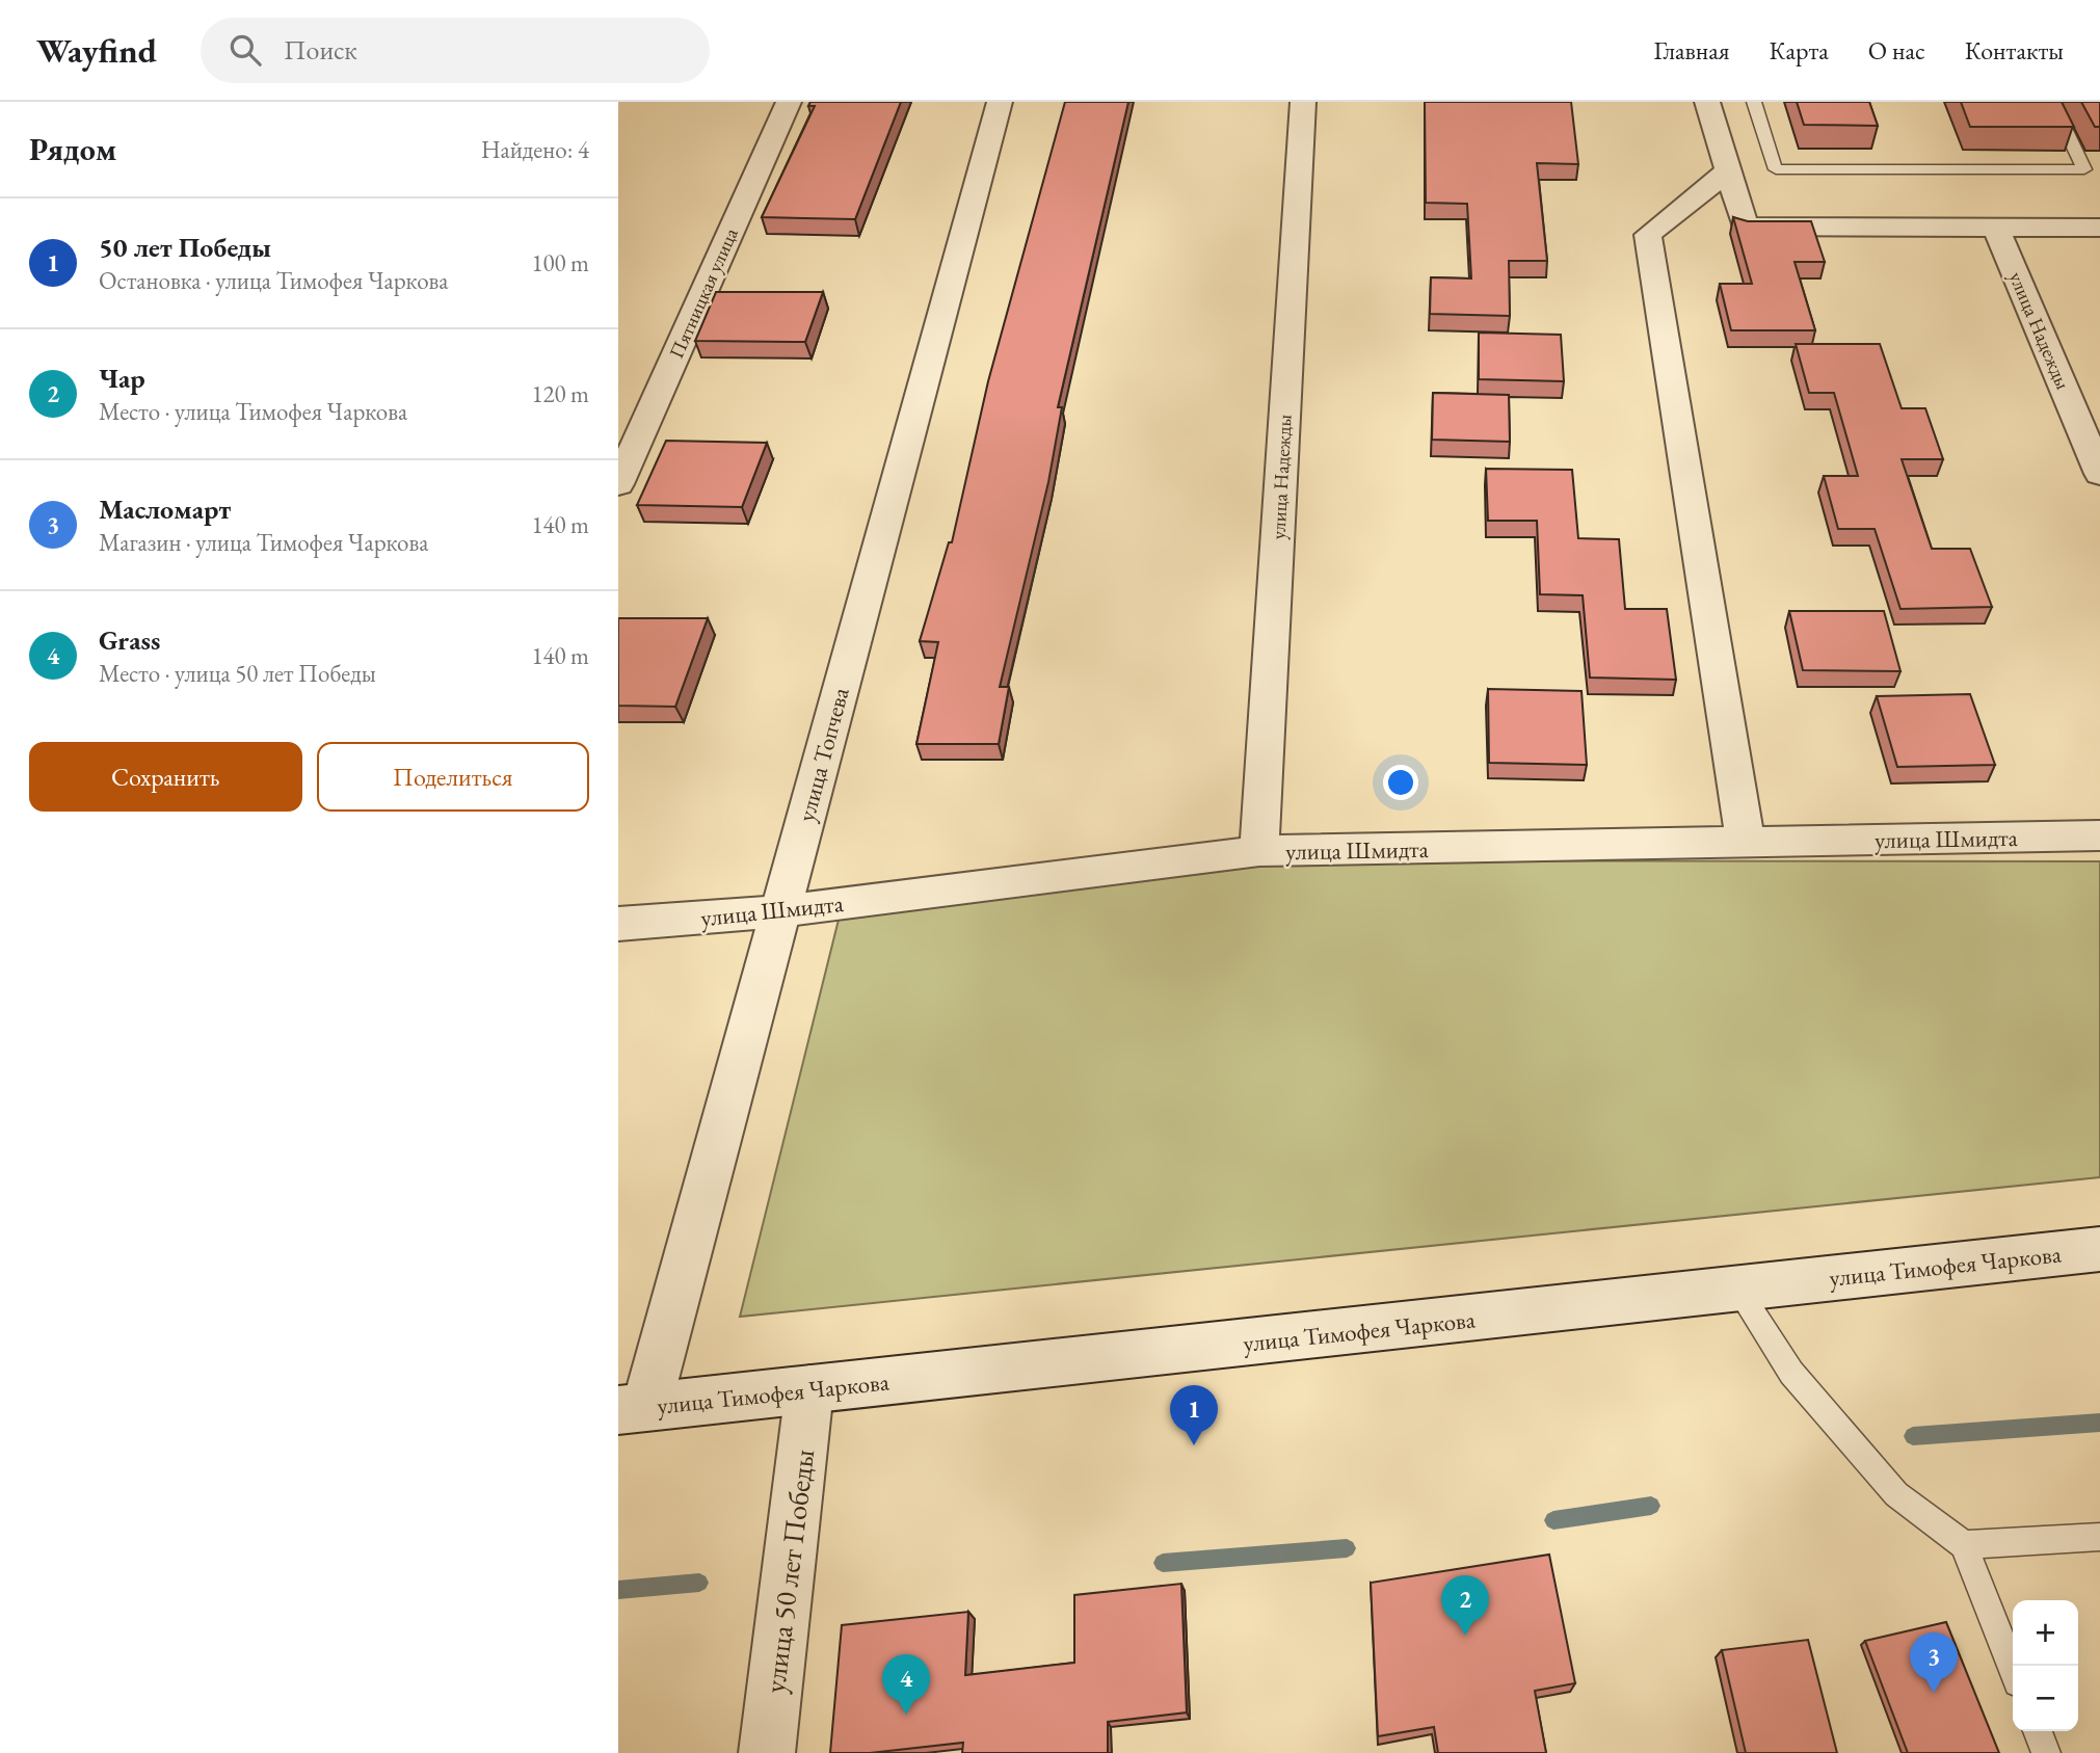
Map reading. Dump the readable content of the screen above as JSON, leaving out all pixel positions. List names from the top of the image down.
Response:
{
  "streets": {
    "street": [
      "Пятницкая улица",
      "улица Надежды",
      "улица Топчева",
      "улица Шмидта",
      "улица Тимофея Чаркова",
      "улица 50 лет Победы"
    ]
  },
  "crossings": [
    ["улица Надежды", "улица Шмидта"],
    ["улица Топчева", "улица Шмидта"],
    ["улица Топчева", "улица Тимофея Чаркова"],
    ["улица Тимофея Чаркова", "улица 50 лет Победы"]
  ],
  "page": {
    "header": "Wayfind",
    "search": "Поиск",
    "nav": [
      "Главная",
      "Карта",
      "О нас",
      "Контакты"
    ],
    "heading": ["Рядом", "Найдено: 4"],
    "list": [
      {
        "mark": "1",
        "name": "50 лет Победы",
        "note": "Остановка · улица Тимофея Чаркова",
        "value": "100 m"
      },
      {
        "mark": "2",
        "name": "Чар",
        "note": "Место · улица Тимофея Чаркова",
        "value": "120 m"
      },
      {
        "mark": "3",
        "name": "Масломарт",
        "note": "Магазин · улица Тимофея Чаркова",
        "value": "140 m"
      },
      {
        "mark": "4",
        "name": "Grass",
        "note": "Место · улица 50 лет Победы",
        "value": "140 m"
      }
    ],
    "buttons": ["Сохранить", "Поделиться"],
    "pins": [
      "1",
      "2",
      "3",
      "4"
    ],
    "map_buttons": ["+", "−"]
  }
}
